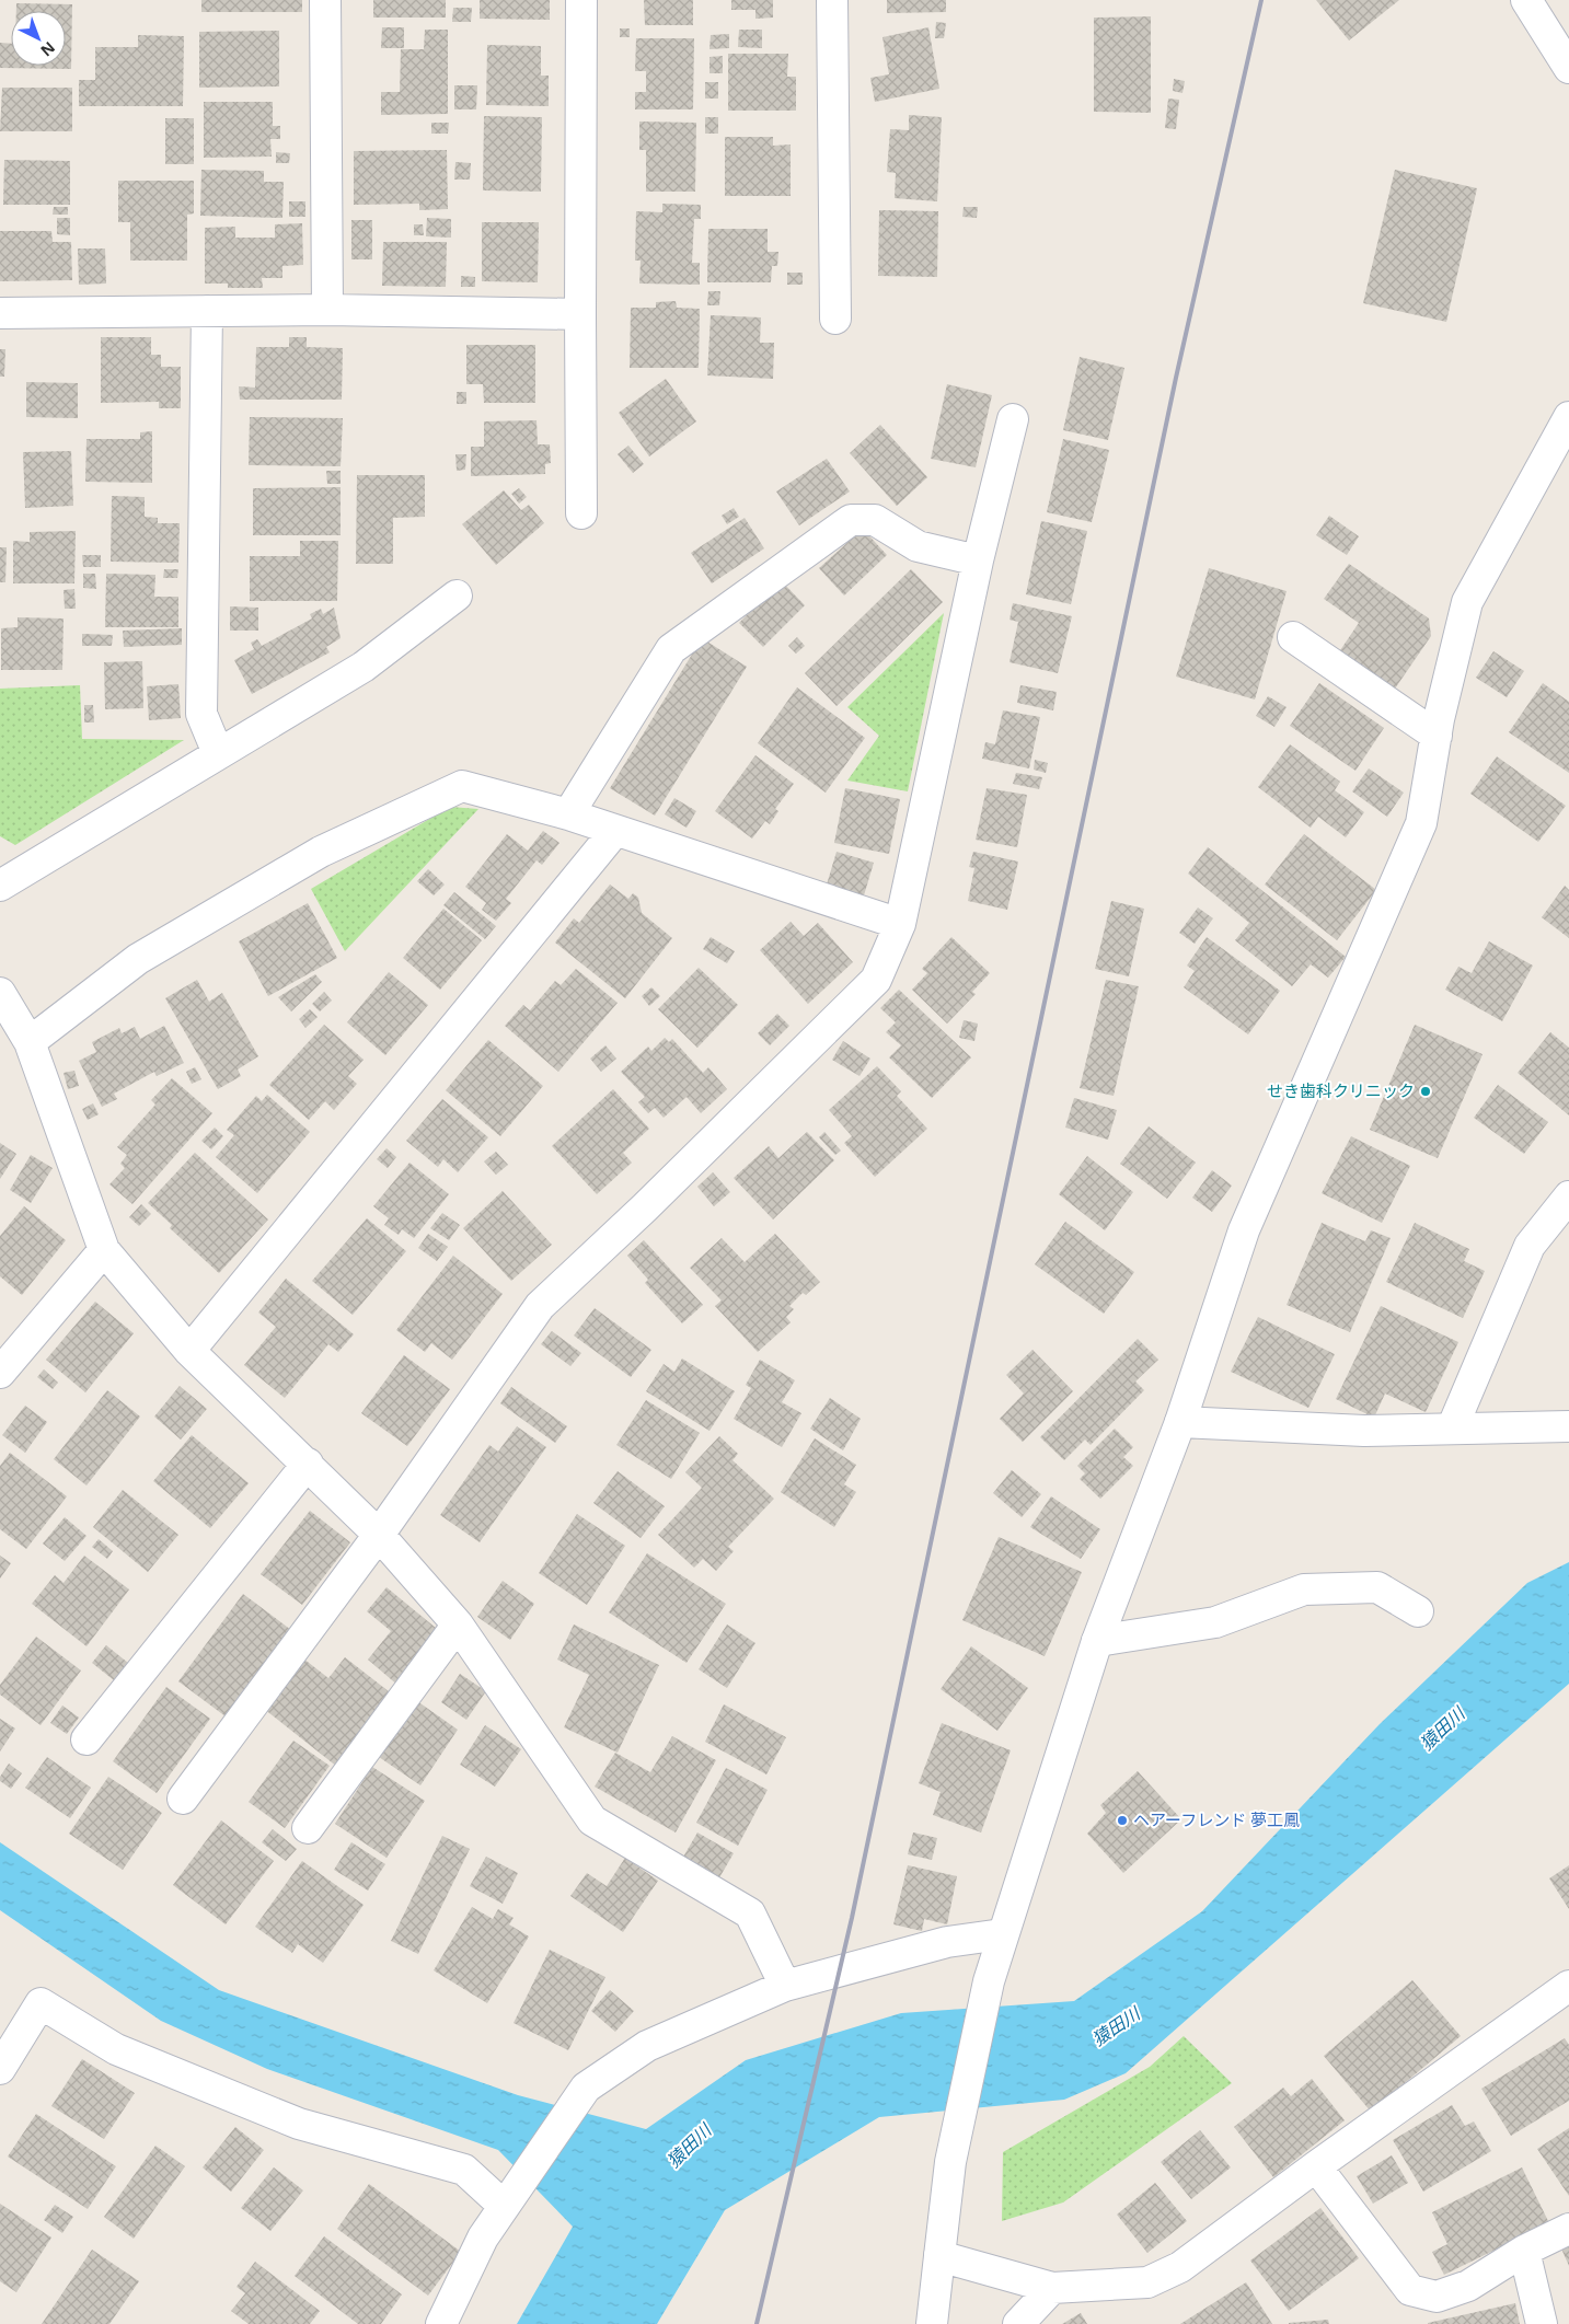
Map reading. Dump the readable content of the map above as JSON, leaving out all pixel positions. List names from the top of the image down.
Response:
{
  "water": ["猿田川"],
  "places": ["せき歯科クリニック", "ヘアーフレンド 夢工鳳"],
  "north": "bottom right"
}
